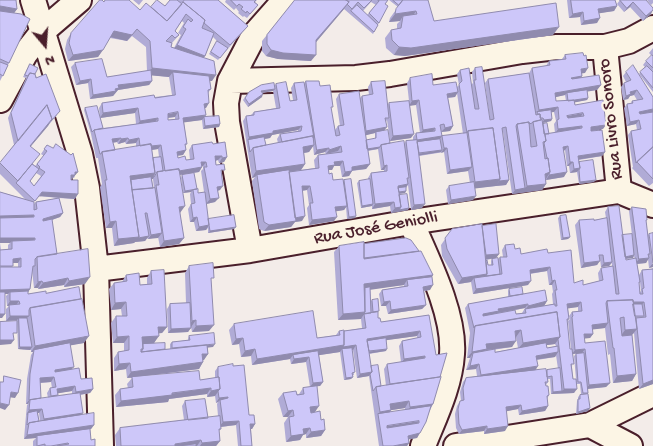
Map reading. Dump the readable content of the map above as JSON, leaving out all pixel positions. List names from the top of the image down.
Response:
{
  "streets": {
    "street": ["Rua Livro Sonoro", "Rua José Geniolli"]
  },
  "crossings": [
    ["Rua Livro Sonoro", "Rua José Geniolli"]
  ],
  "north": "bottom"
}
